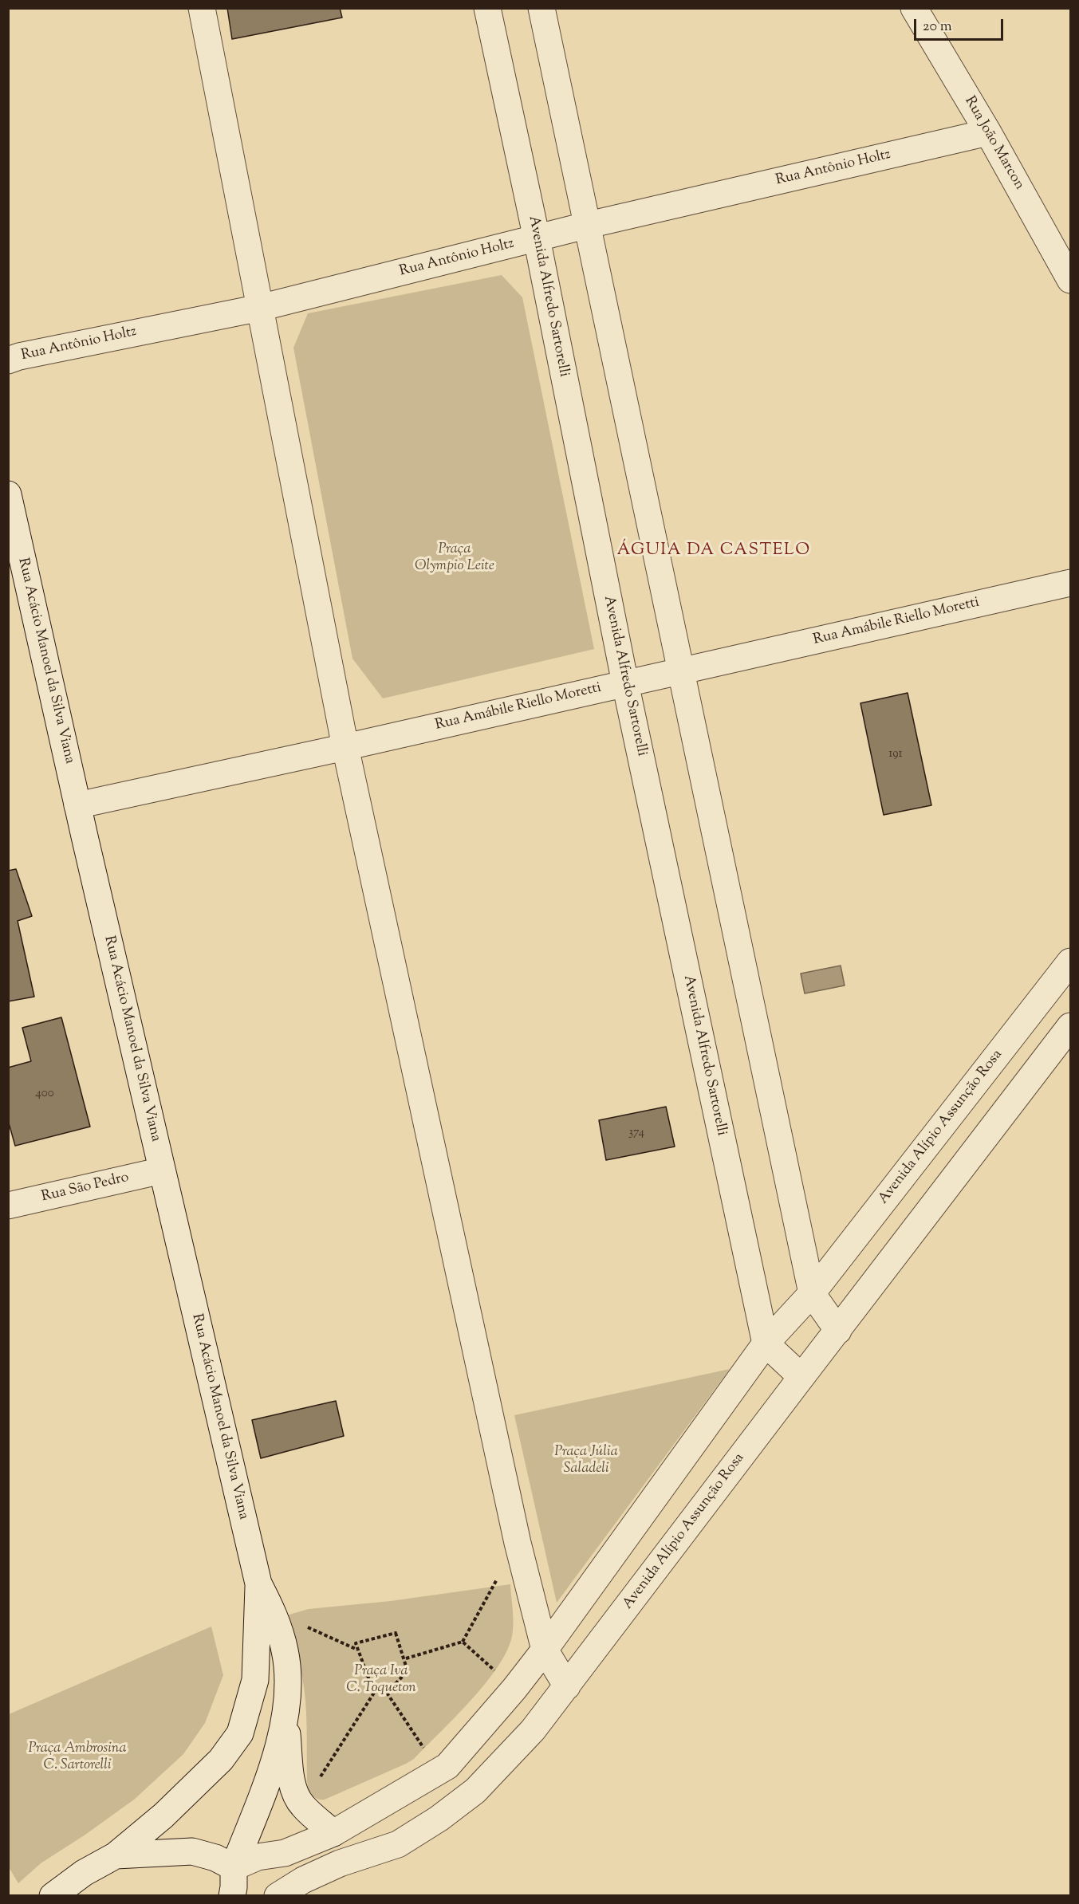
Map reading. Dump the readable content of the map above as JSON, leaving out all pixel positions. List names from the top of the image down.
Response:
{
  "streets": {
    "street": [
      "Rua João Marcon",
      "Rua Antônio Holtz",
      "Avenida Alfredo Sartorelli",
      "Rua Amábile Riello Moretti",
      "Rua Acácio Manoel da Silva Viana",
      "Avenida Alípio Assunção Rosa",
      "Rua São Pedro"
    ]
  },
  "crossings": [
    ["Rua João Marcon", "Rua Antônio Holtz"],
    ["Rua Antônio Holtz", "Avenida Alfredo Sartorelli"],
    ["Avenida Alfredo Sartorelli", "Rua Amábile Riello Moretti"],
    ["Avenida Alfredo Sartorelli", "Avenida Alípio Assunção Rosa"],
    ["Rua Amábile Riello Moretti", "Rua Acácio Manoel da Silva Viana"],
    ["Rua Acácio Manoel da Silva Viana", "Rua São Pedro"]
  ],
  "districts": ["ÁGUIA DA CASTELO"],
  "parks": [
    "Praça Olympio Leite",
    "Praça Júlia Saladeli",
    "Praça Iva C. Toqueton",
    "Praça Ambrosina C. Sartorelli"
  ],
  "house_numbers": ["191", "400", "374"],
  "scale_bar": "20 m"
}
